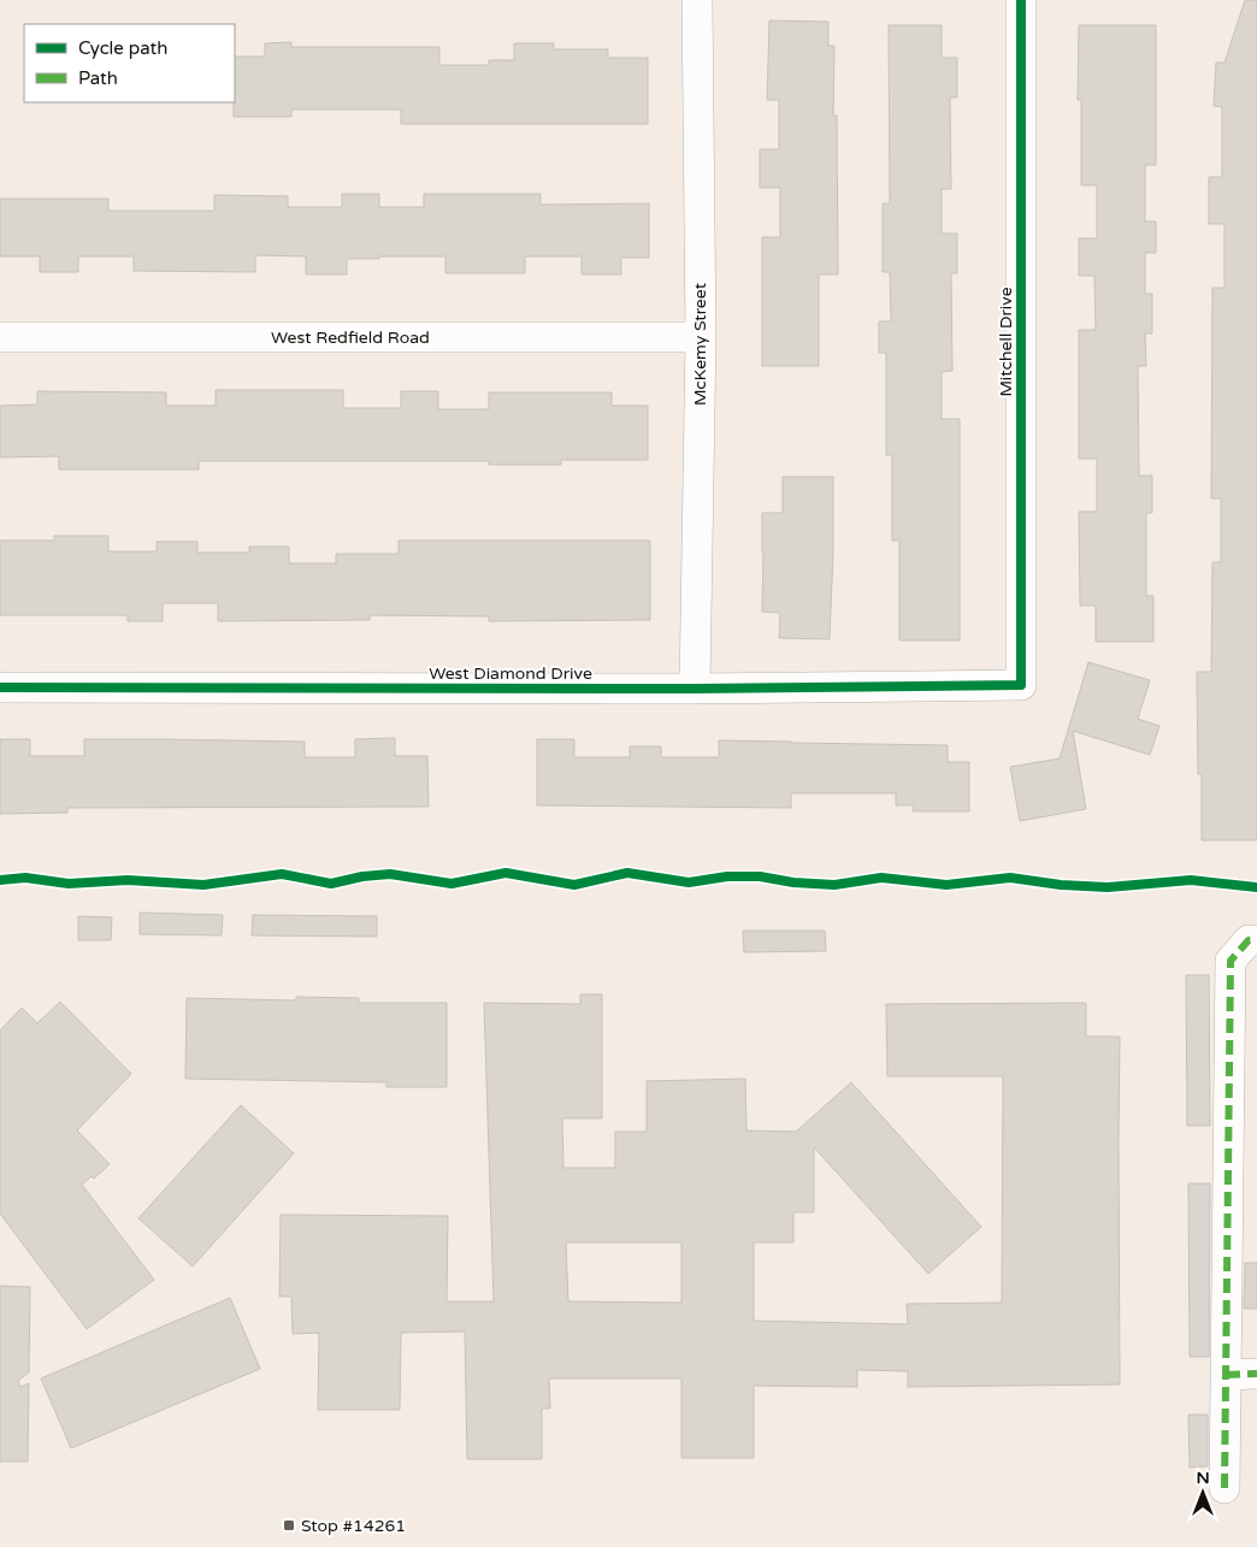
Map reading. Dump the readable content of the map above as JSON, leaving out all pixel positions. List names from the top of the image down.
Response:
{
  "streets": {
    "street": [
      "West Redfield Road",
      "Mitchell Drive",
      "McKemy Street",
      "West Diamond Drive"
    ]
  },
  "crossings": [
    ["West Redfield Road", "McKemy Street"],
    ["Mitchell Drive", "West Diamond Drive"],
    ["McKemy Street", "West Diamond Drive"]
  ],
  "places": {
    "transit": ["Stop #14261"]
  },
  "legend": ["Cycle path", "Path"],
  "north": "top"
}
